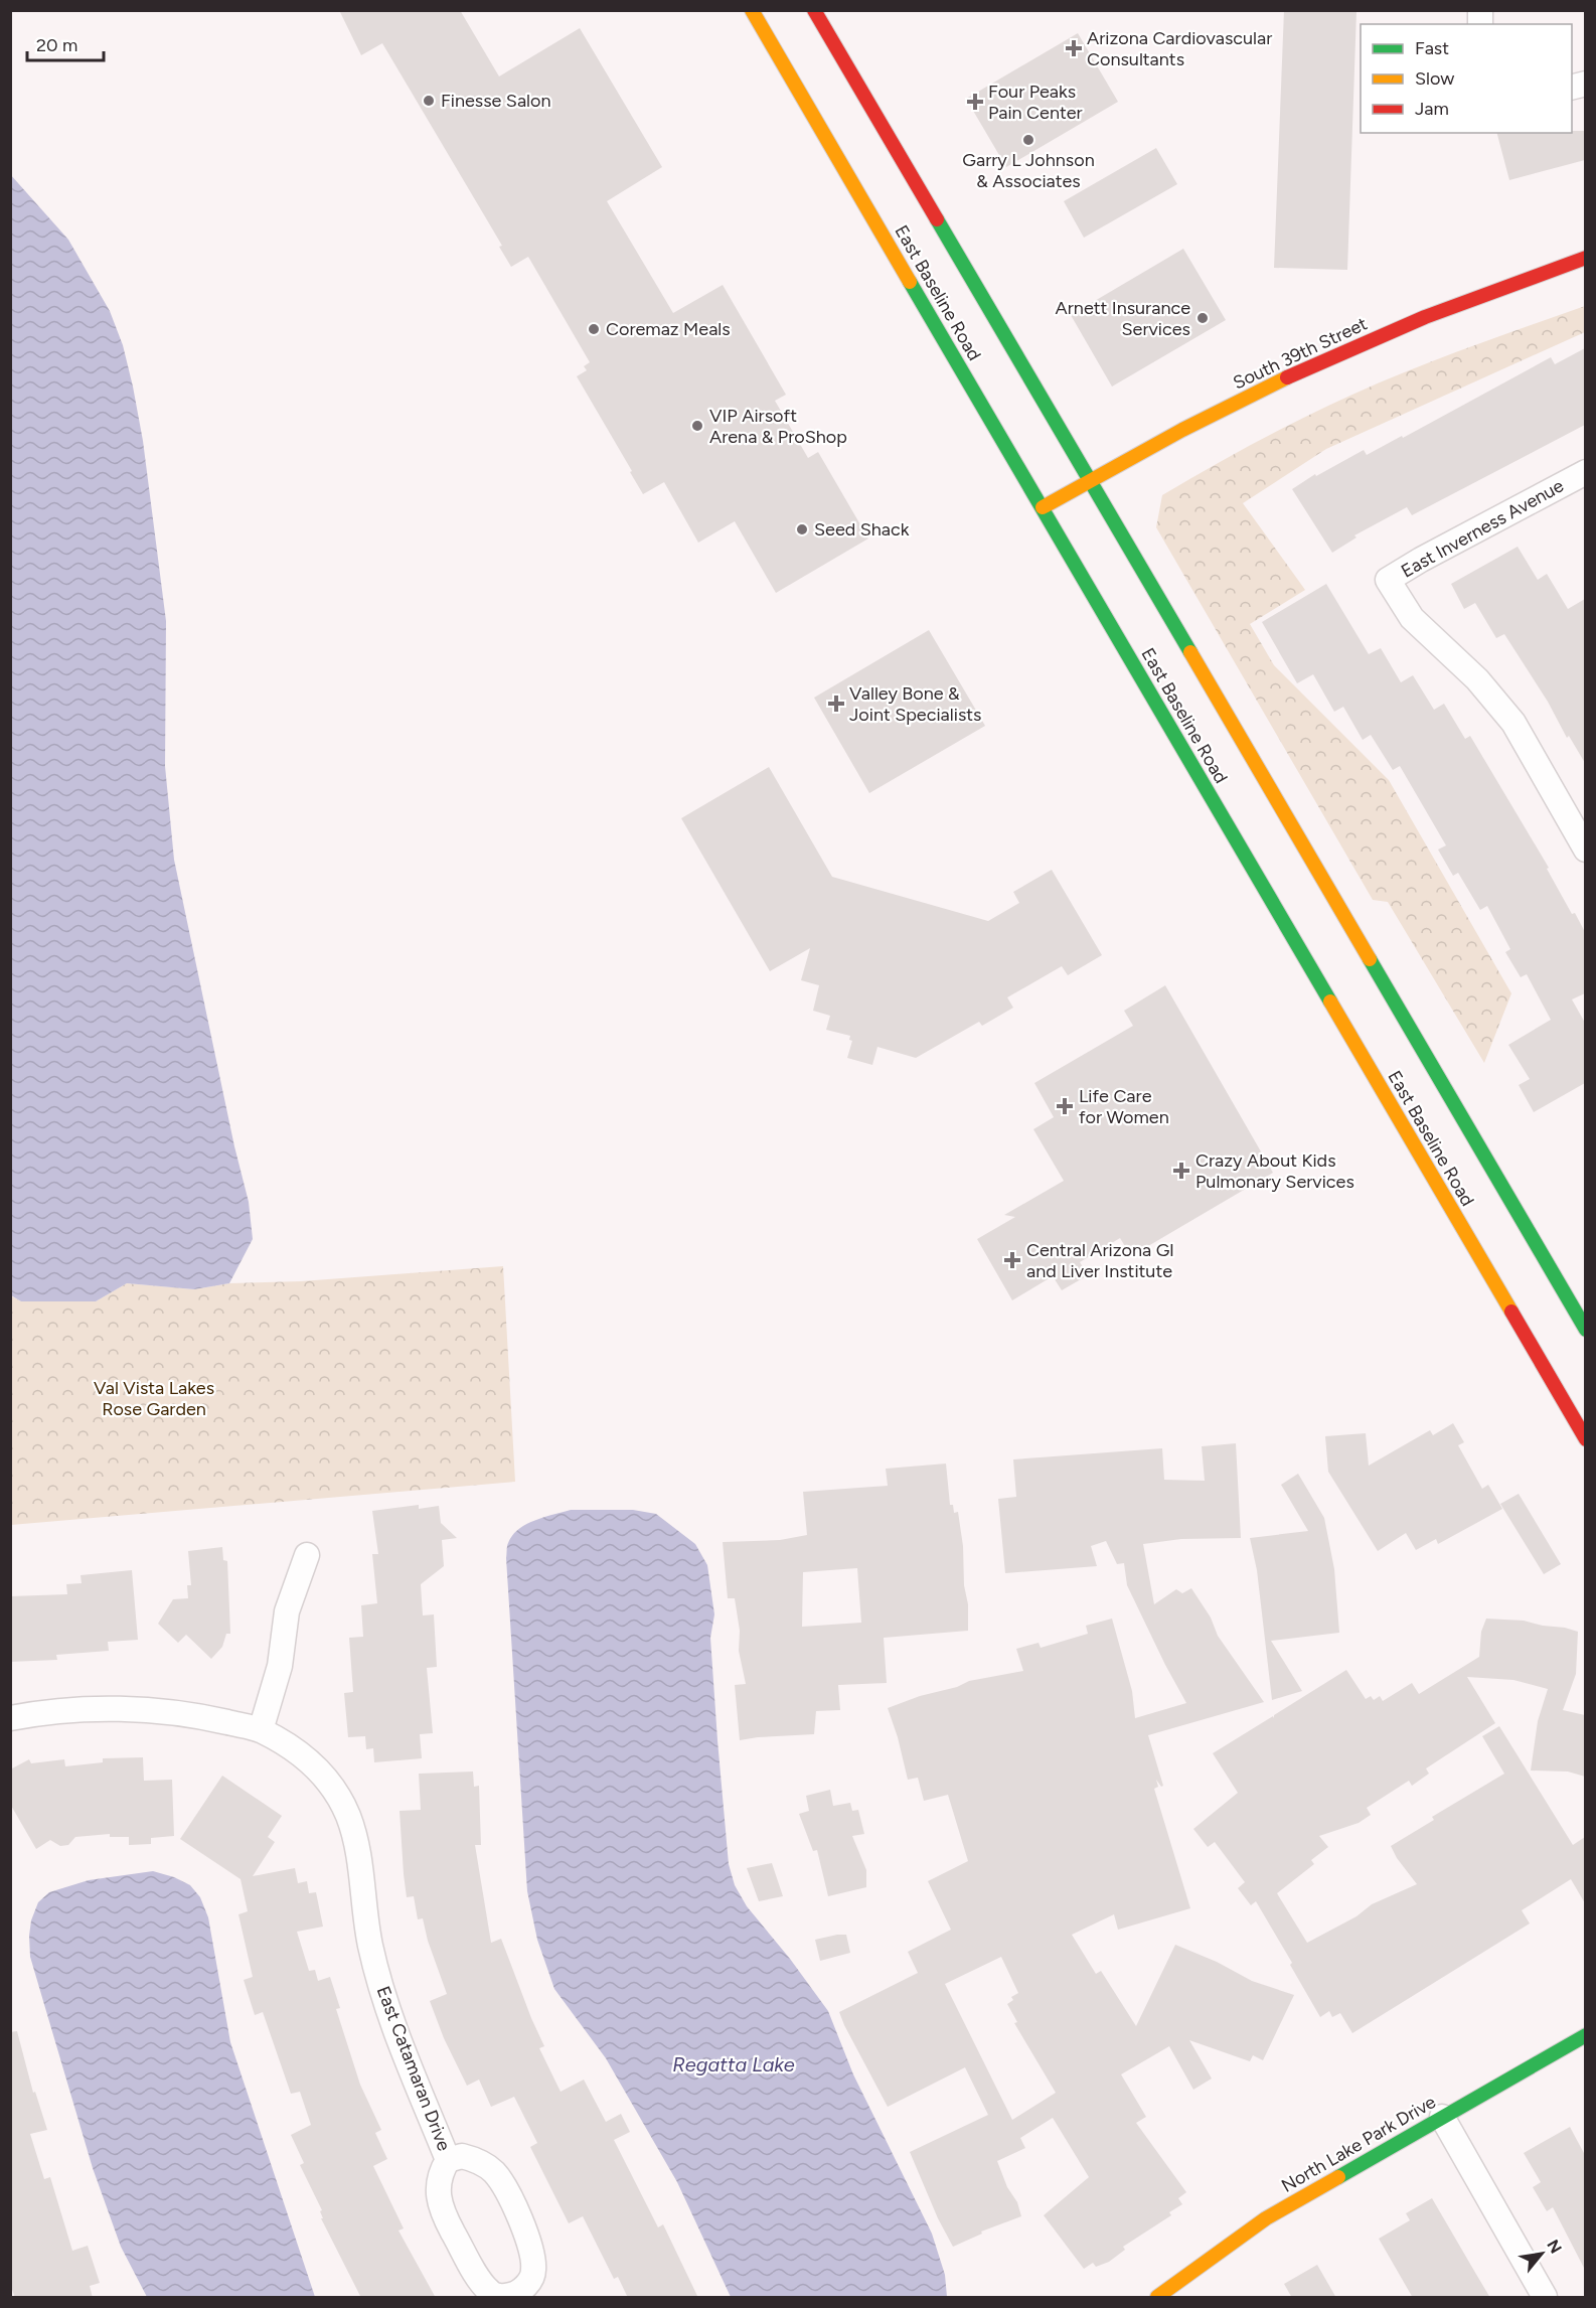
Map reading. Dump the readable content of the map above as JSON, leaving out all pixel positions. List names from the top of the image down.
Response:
{
  "streets": {
    "main road": ["East Baseline Road", "South 39th Street", "North Lake Park Drive"],
    "street": ["East Inverness Avenue", "East Catamaran Drive"]
  },
  "crossings": [
    ["East Baseline Road", "South 39th Street"]
  ],
  "water": ["Regatta Lake"],
  "parks": ["Val Vista Lakes Rose Garden"],
  "places": {
    "health": [
      "Arizona Cardiovascular Consultants",
      "Four Peaks Pain Center",
      "Valley Bone & Joint Specialists",
      "Life Care for Women",
      "Crazy About Kids Pulmonary Services",
      "Central Arizona GI and Liver Institute"
    ],
    "other": [
      "Finesse Salon",
      "Garry L Johnson & Associates",
      "Arnett Insurance Services",
      "Coremaz Meals",
      "VIP Airsoft Arena & ProShop",
      "Seed Shack"
    ]
  },
  "legend": ["Fast", "Slow", "Jam"],
  "scale_bar": "20 m",
  "north": "top right"
}
